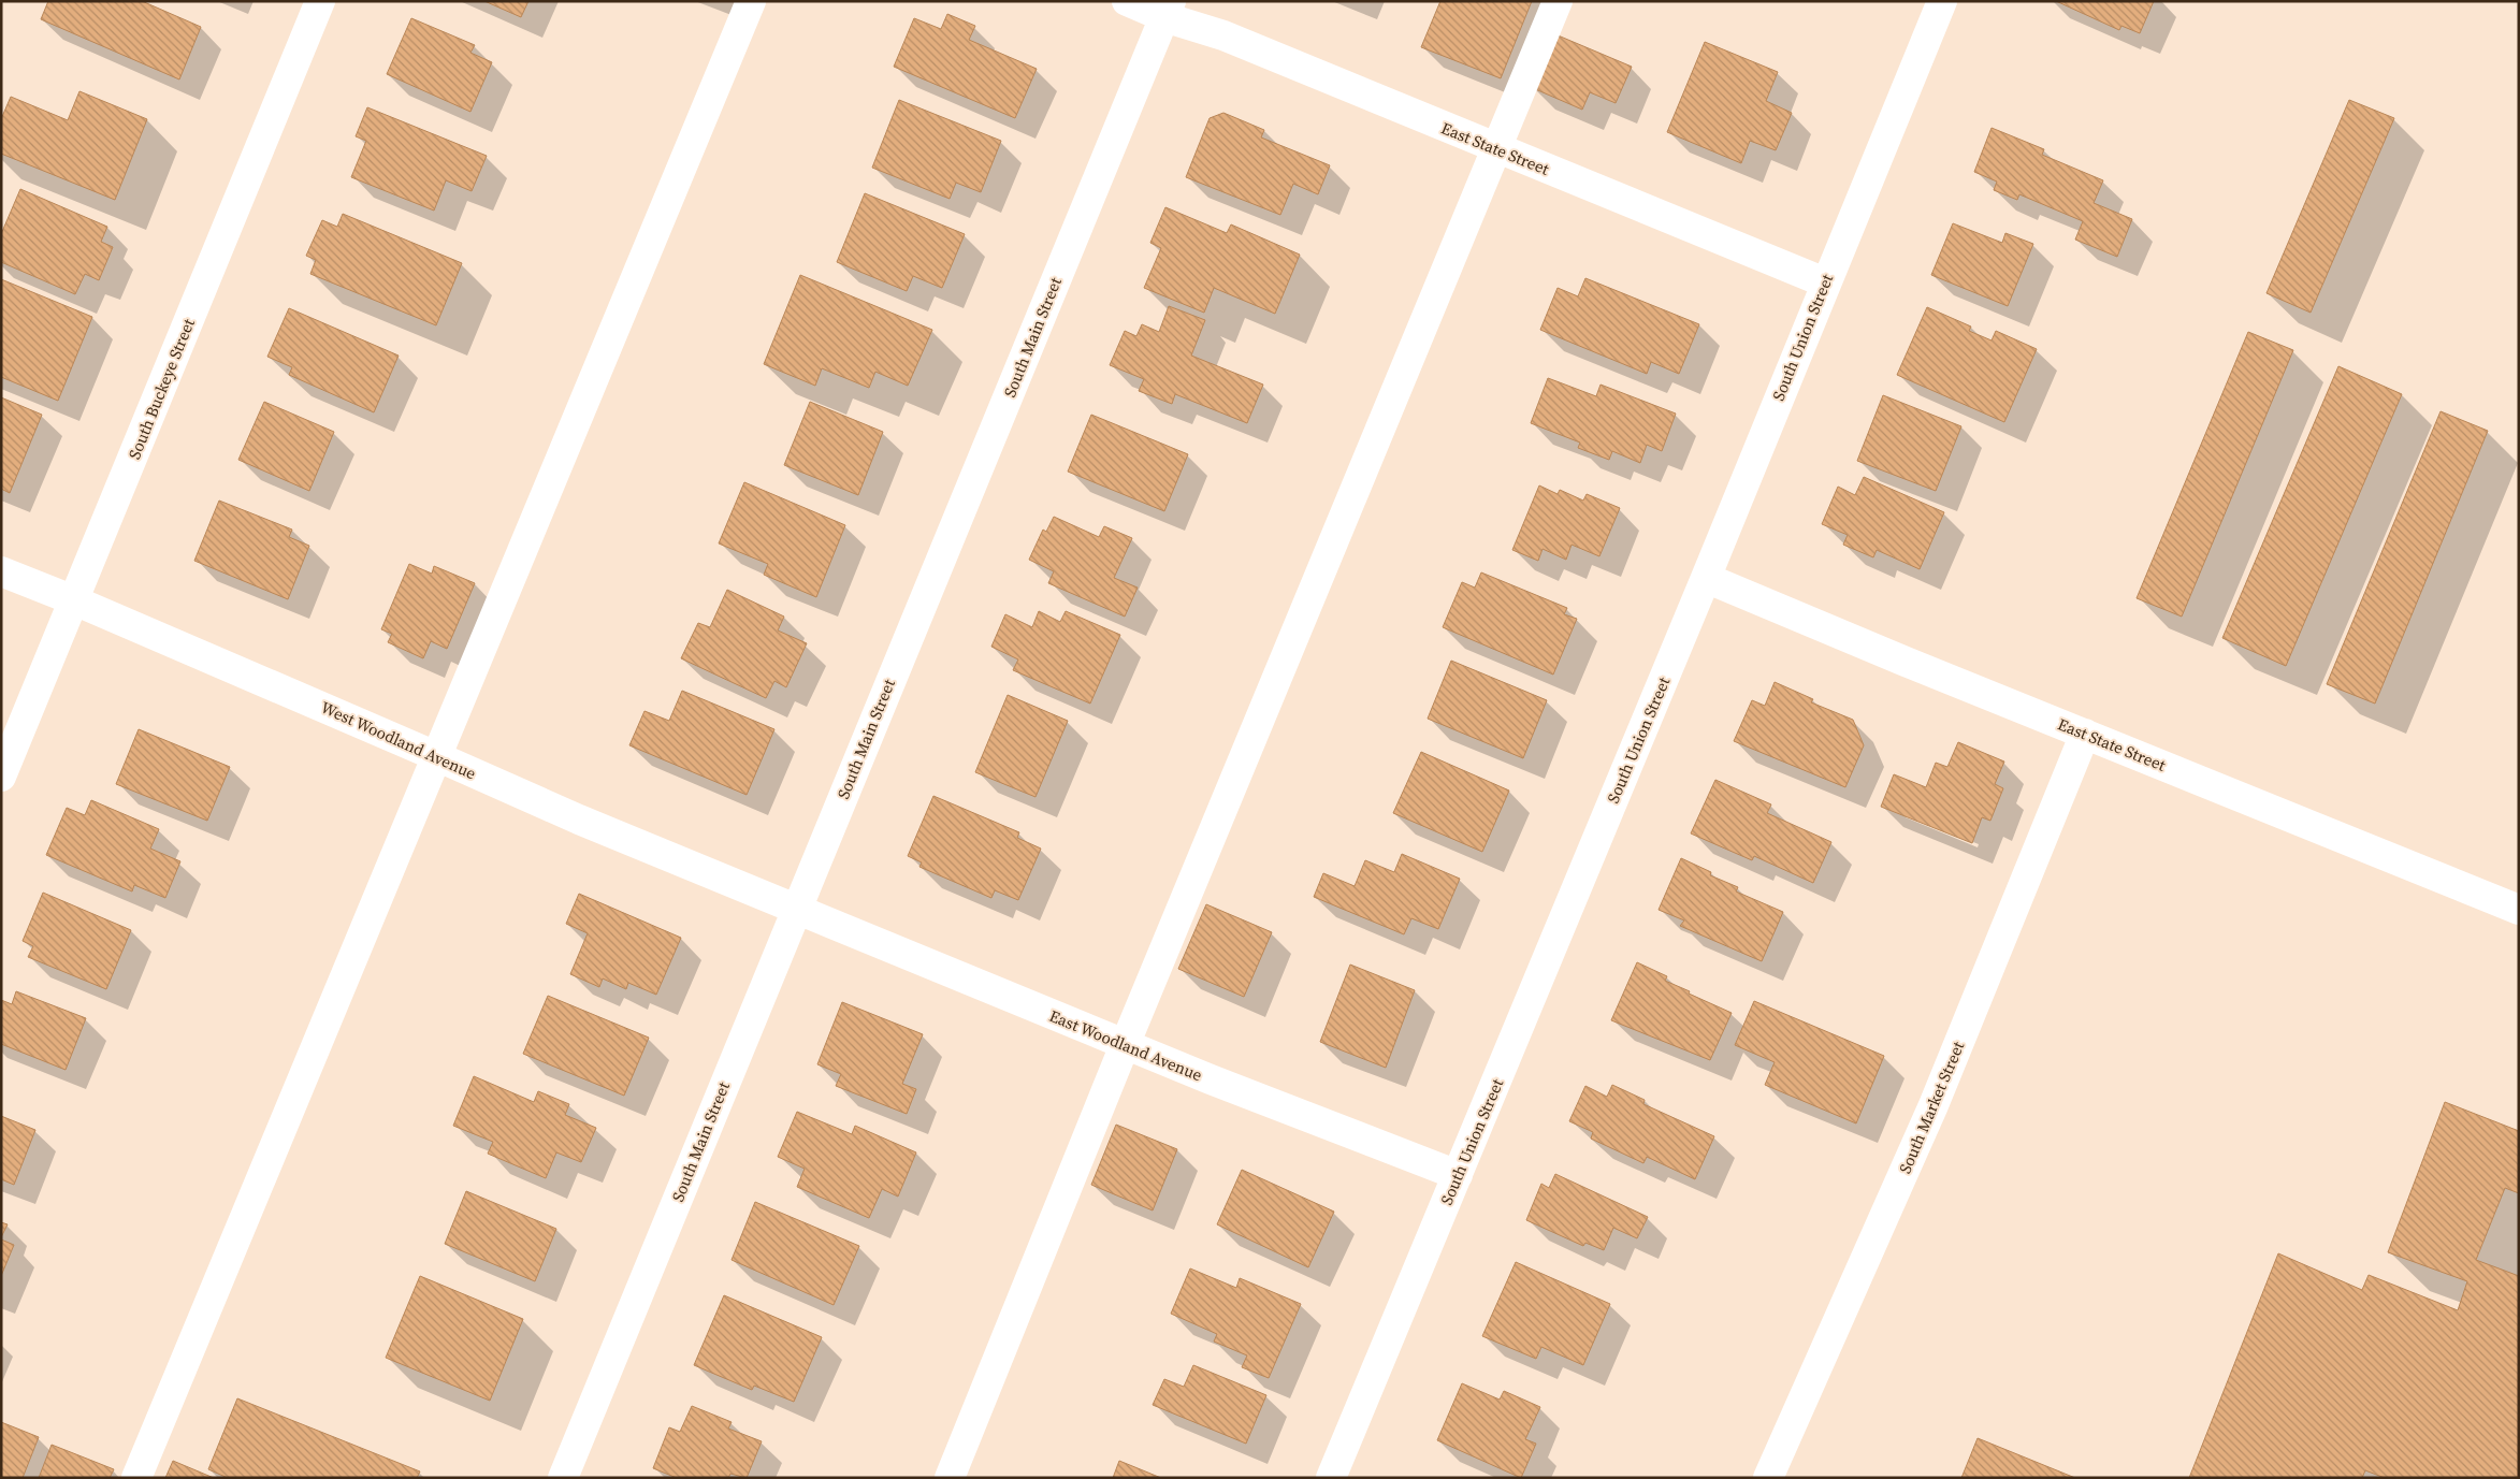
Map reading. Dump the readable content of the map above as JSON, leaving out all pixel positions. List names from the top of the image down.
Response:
{
  "streets": {
    "street": [
      "East State Street",
      "South Main Street",
      "South Union Street",
      "South Buckeye Street",
      "West Woodland Avenue",
      "East Woodland Avenue",
      "South Market Street"
    ]
  },
  "crossings": [
    ["East State Street", "South Main Street"],
    ["East State Street", "South Union Street"],
    ["East State Street", "South Market Street"],
    ["South Main Street", "West Woodland Avenue"],
    ["South Main Street", "East Woodland Avenue"],
    ["South Union Street", "East Woodland Avenue"],
    ["South Buckeye Street", "West Woodland Avenue"],
    ["West Woodland Avenue", "East Woodland Avenue"]
  ]
}
